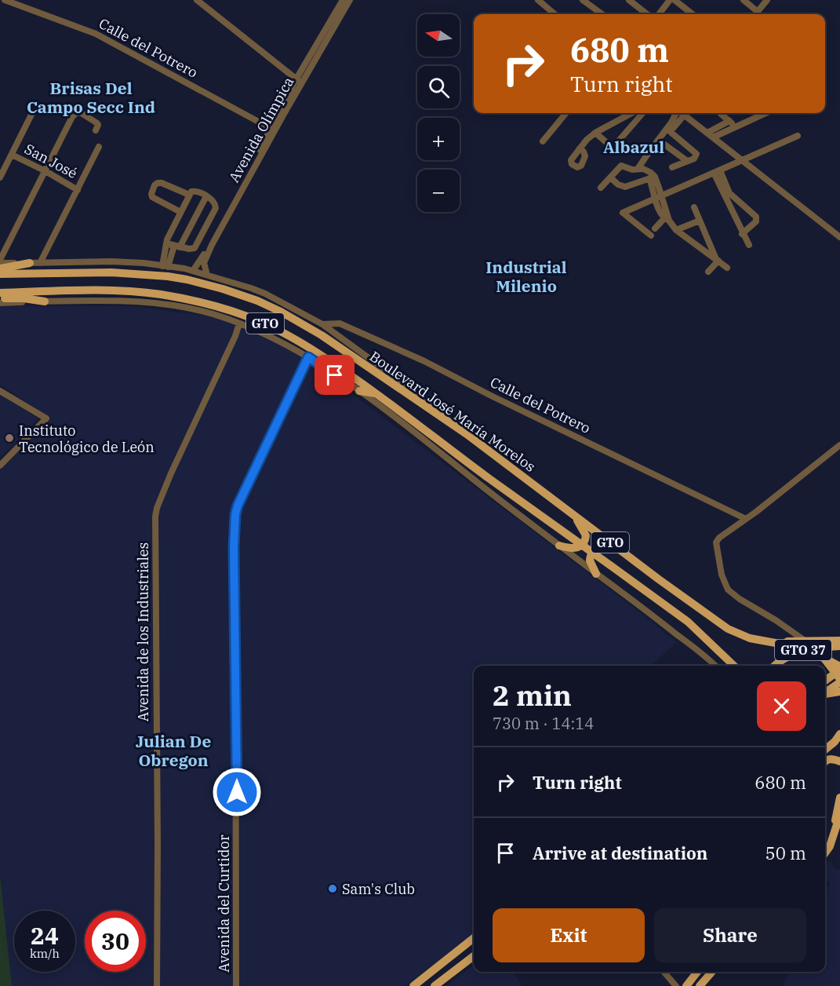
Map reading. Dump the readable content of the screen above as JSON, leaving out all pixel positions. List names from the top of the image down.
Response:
{
  "streets": {
    "main road": ["GTO", "Boulevard José María Morelos", "GTO 37"],
    "street": [
      "Calle del Potrero",
      "Avenida Olímpica",
      "San José",
      "Avenida de los Industriales",
      "Avenida del Curtidor"
    ]
  },
  "crossings": [
    ["Calle del Potrero", "Avenida Olímpica"],
    ["GTO", "Boulevard José María Morelos"]
  ],
  "districts": [
    "Brisas Del Campo Secc Ind",
    "Albazul",
    "Industrial Milenio",
    "Julian De Obregon"
  ],
  "places": ["Instituto Tecnológico de León", "Sam's Club"],
  "north": "left",
  "page": {
    "map_buttons": ["+", "−"],
    "turn": ["680 m", "Turn right"],
    "heading": ["2 min", "730 m · 14:14"],
    "list": [
      {
        "name": "Turn right",
        "value": "680 m"
      },
      {
        "name": "Arrive at destination",
        "value": "50 m"
      }
    ],
    "buttons": ["Exit", "Share"],
    "speed": "24 km/h",
    "limit": "30"
  }
}
